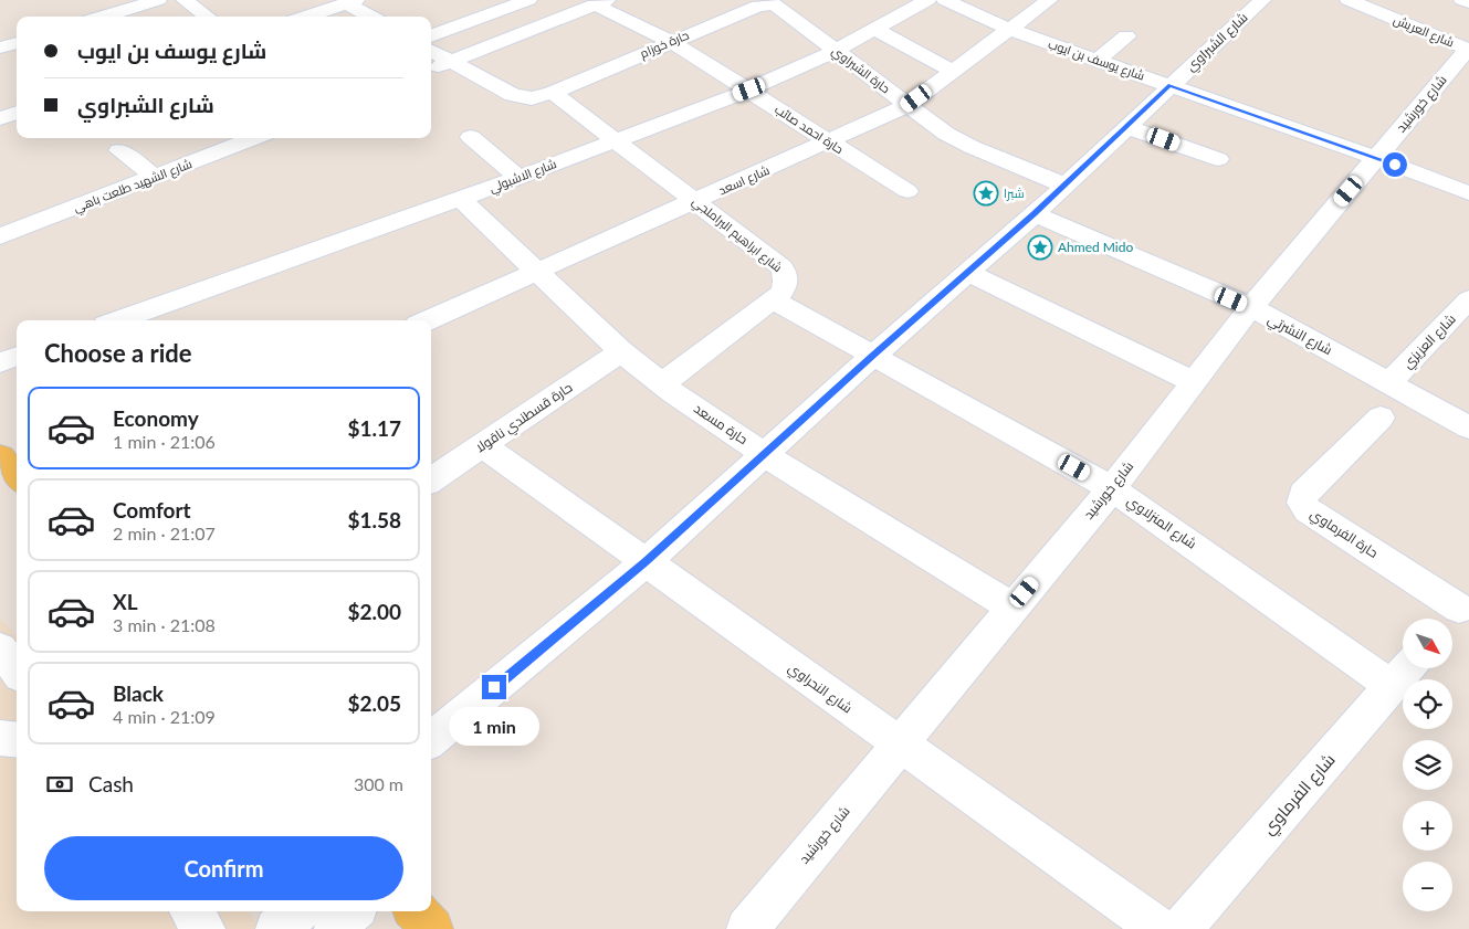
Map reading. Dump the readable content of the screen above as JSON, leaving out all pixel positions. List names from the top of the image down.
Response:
{
  "streets": {
    "street": [
      "شارع العريش",
      "شارع الشبراوي",
      "حارة خوزام",
      "شارع يوسف بن ايوب",
      "حارة الشبراوي",
      "شارع خورشيد",
      "حارة احمد صائب",
      "شارع الاشبولي",
      "شارع اسعد",
      "شارع الشهيد طلعت باهي",
      "شارع ابراهيم البراملجي",
      "شارع النشرتي",
      "شارع العزيزي",
      "حارة قسطندي ناقولا",
      "حارة مسعد",
      "شارع المنزلاوي",
      "حارة الفرماوي",
      "شارع النحراوي",
      "شارع الفرماوي"
    ]
  },
  "crossings": [
    ["شارع العريش", "شارع خورشيد"],
    ["شارع الشبراوي", "شارع يوسف بن ايوب"],
    ["شارع الشبراوي", "حارة الشبراوي"],
    ["شارع الشبراوي", "شارع النشرتي"],
    ["شارع الشبراوي", "حارة مسعد"],
    ["شارع الشبراوي", "شارع المنزلاوي"],
    ["شارع الشبراوي", "شارع النحراوي"],
    ["حارة خوزام", "حارة الشبراوي"],
    ["حارة خوزام", "حارة احمد صائب"],
    ["حارة خوزام", "شارع ابراهيم البراملجي"],
    ["شارع يوسف بن ايوب", "شارع خورشيد"],
    ["شارع يوسف بن ايوب", "شارع اسعد"],
    ["حارة الشبراوي", "شارع الاشبولي"],
    ["حارة الشبراوي", "شارع اسعد"],
    ["شارع خورشيد", "شارع النشرتي"],
    ["شارع خورشيد", "حارة مسعد"],
    ["شارع خورشيد", "شارع المنزلاوي"],
    ["شارع خورشيد", "شارع النحراوي"],
    ["حارة احمد صائب", "شارع الاشبولي"],
    ["حارة احمد صائب", "شارع اسعد"],
    ["شارع الاشبولي", "شارع ابراهيم البراملجي"],
    ["شارع الاشبولي", "حارة مسعد"],
    ["شارع اسعد", "شارع ابراهيم البراملجي"],
    ["شارع اسعد", "حارة مسعد"],
    ["شارع ابراهيم البراملجي", "حارة مسعد"],
    ["شارع ابراهيم البراملجي", "شارع المنزلاوي"],
    ["شارع النشرتي", "شارع العزيزي"],
    ["حارة قسطندي ناقولا", "حارة مسعد"],
    ["حارة قسطندي ناقولا", "شارع النحراوي"],
    ["شارع المنزلاوي", "شارع الفرماوي"]
  ],
  "places": {
    "place": ["شبرا", "Ahmed Mido"]
  },
  "north": "bottom right",
  "page": {
    "banner": ["شارع يوسف بن ايوب", "شارع الشبراوي"],
    "heading": "Choose a ride",
    "list": [
      {
        "name": "Economy",
        "note": "1 min · 21:06",
        "value": "$1.17"
      },
      {
        "name": "Comfort",
        "note": "2 min · 21:07",
        "value": "$1.58"
      },
      {
        "name": "XL",
        "note": "3 min · 21:08",
        "value": "$2.00"
      },
      {
        "name": "Black",
        "note": "4 min · 21:09",
        "value": "$2.05"
      }
    ],
    "map_buttons": ["+", "−"],
    "bubble": "1 min",
    "pay": ["Cash", "300 m"],
    "buttons": "Confirm"
  }
}
